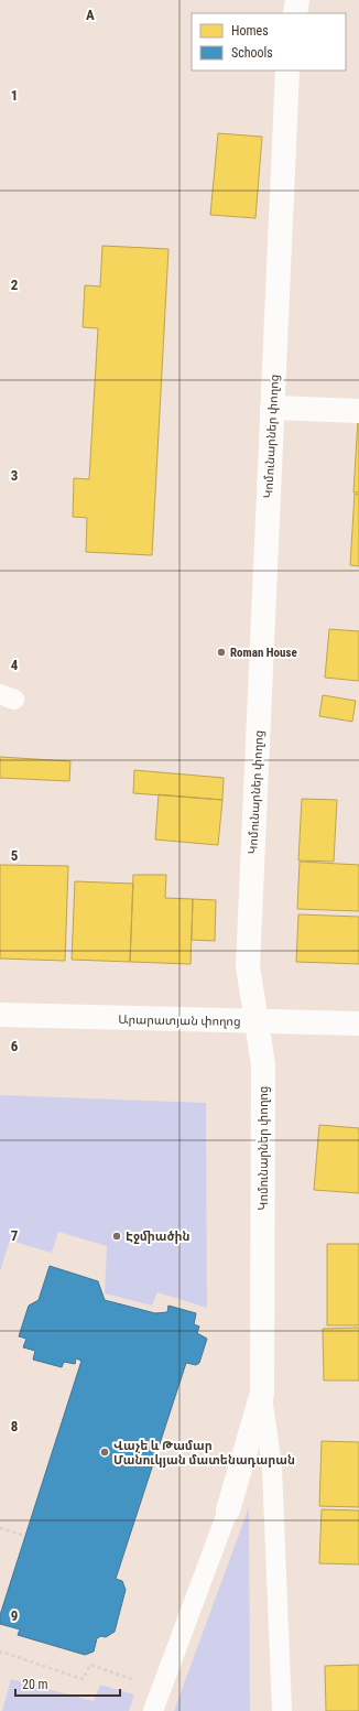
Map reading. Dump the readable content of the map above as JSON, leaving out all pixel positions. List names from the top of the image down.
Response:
{
  "streets": {
    "street": ["Կոմունարներ փողոց", "Արարատյան փողոց"]
  },
  "crossings": [
    ["Կոմունարներ փողոց", "Արարատյան փողոց"]
  ],
  "places": ["Roman House", "Էջմիածին", "Վաչե և Թամար Մանուկյան մատենադարան"],
  "legend": ["Homes", "Schools"],
  "scale_bar": "20 m",
  "grid": {
    "columns": ["A"],
    "rows": [
      "1",
      "2",
      "3",
      "4",
      "5",
      "6",
      "7",
      "8",
      "9"
    ]
  }
}
